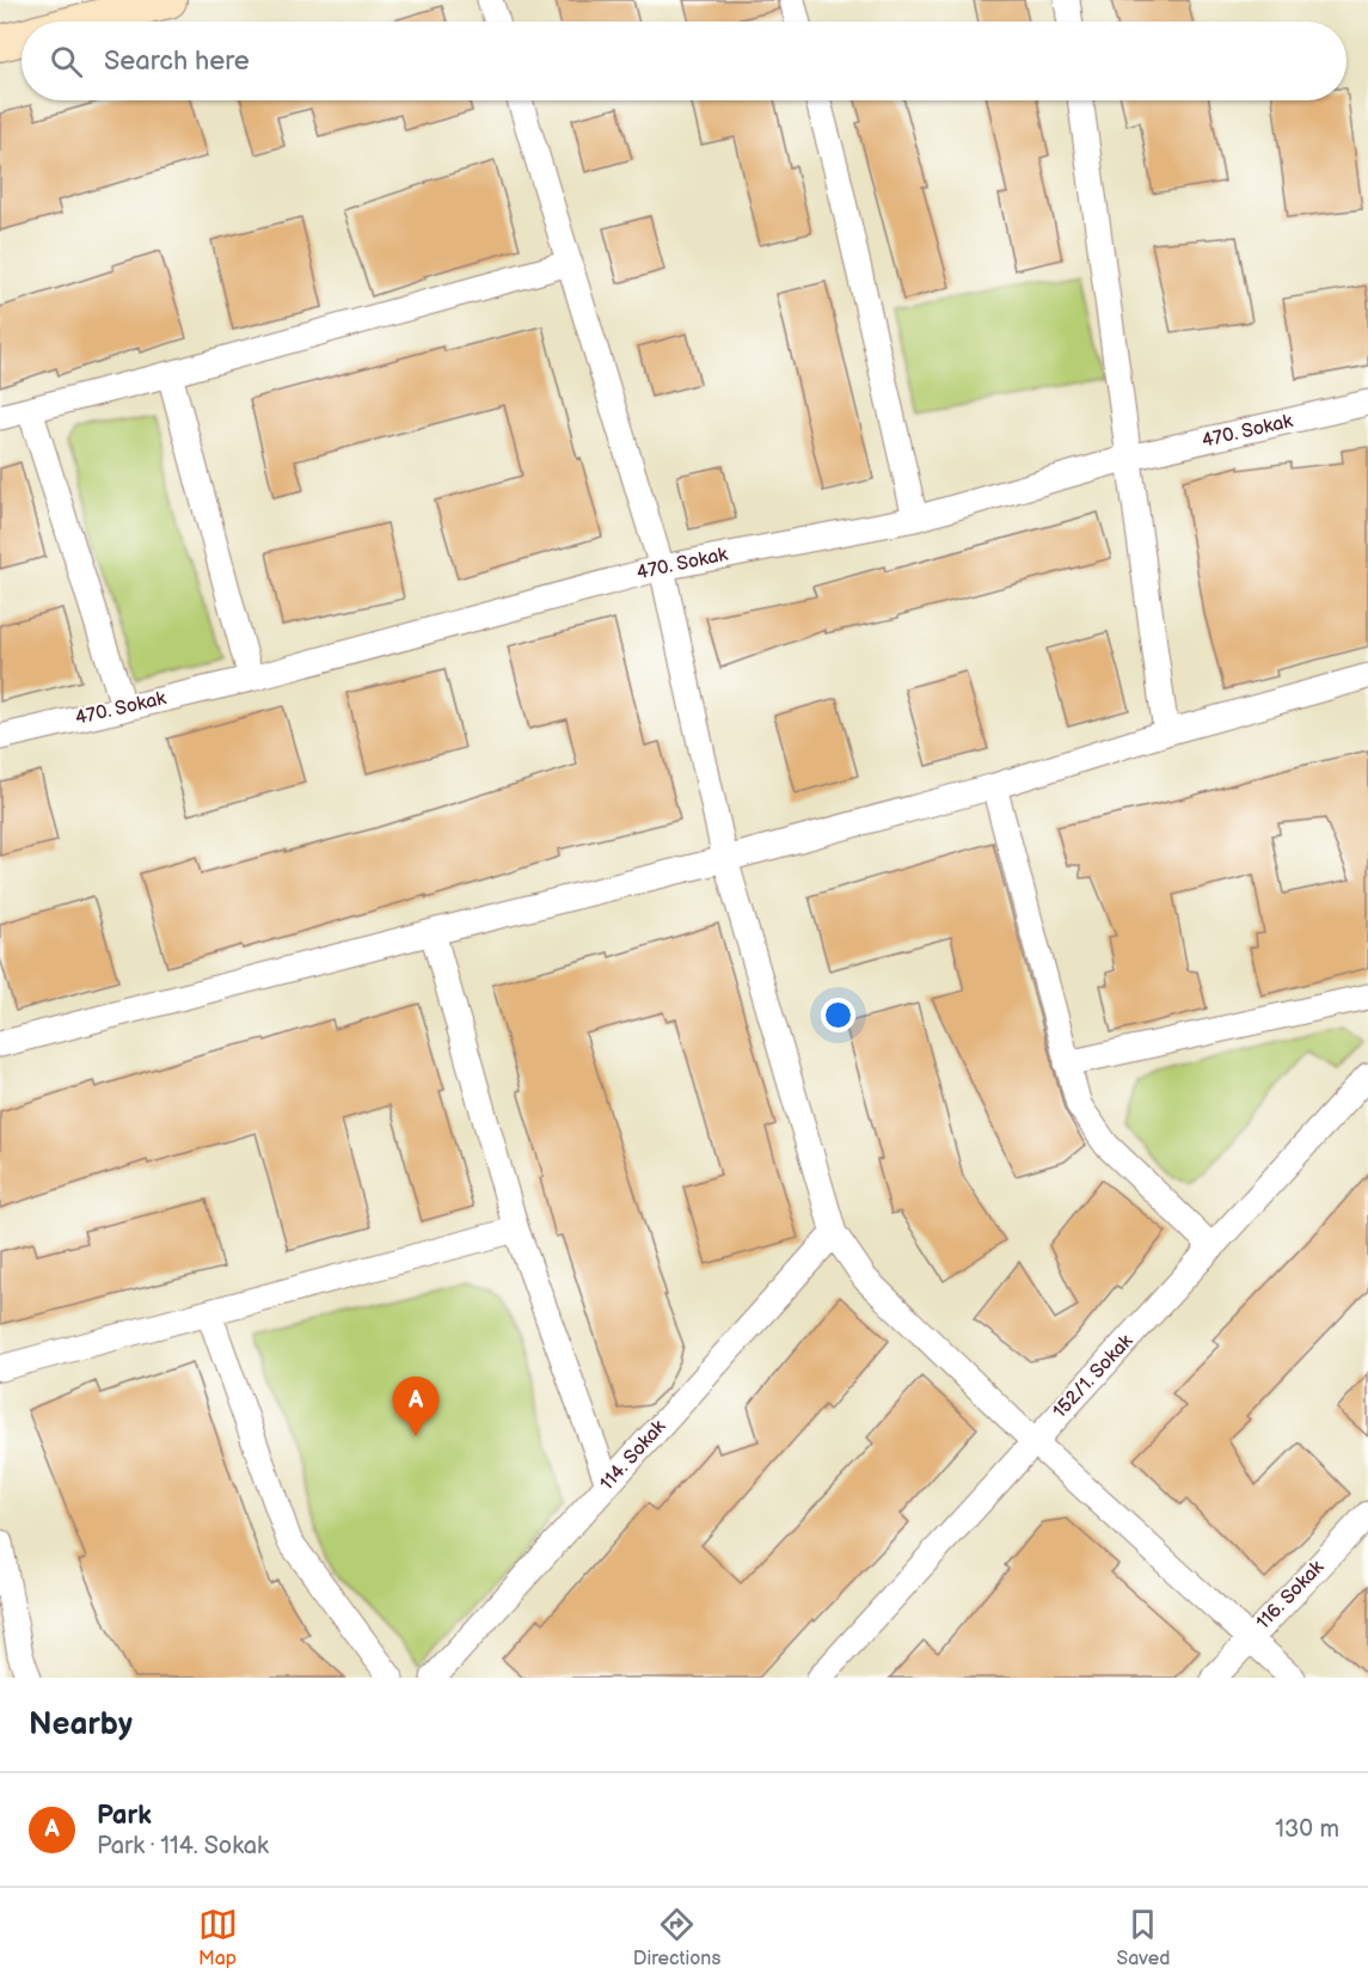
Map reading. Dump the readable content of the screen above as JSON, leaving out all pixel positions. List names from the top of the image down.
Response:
{
  "streets": {
    "street": [
      "470. Sokak",
      "152/1. Sokak",
      "114. Sokak",
      "116. Sokak"
    ]
  },
  "page": {
    "search": "Search here",
    "pins": "A",
    "heading": "Nearby",
    "list": [
      {
        "mark": "A",
        "name": "Park",
        "note": "Park · 114. Sokak",
        "value": "130 m"
      }
    ],
    "nav": ["Map", "Directions", "Saved"]
  }
}
